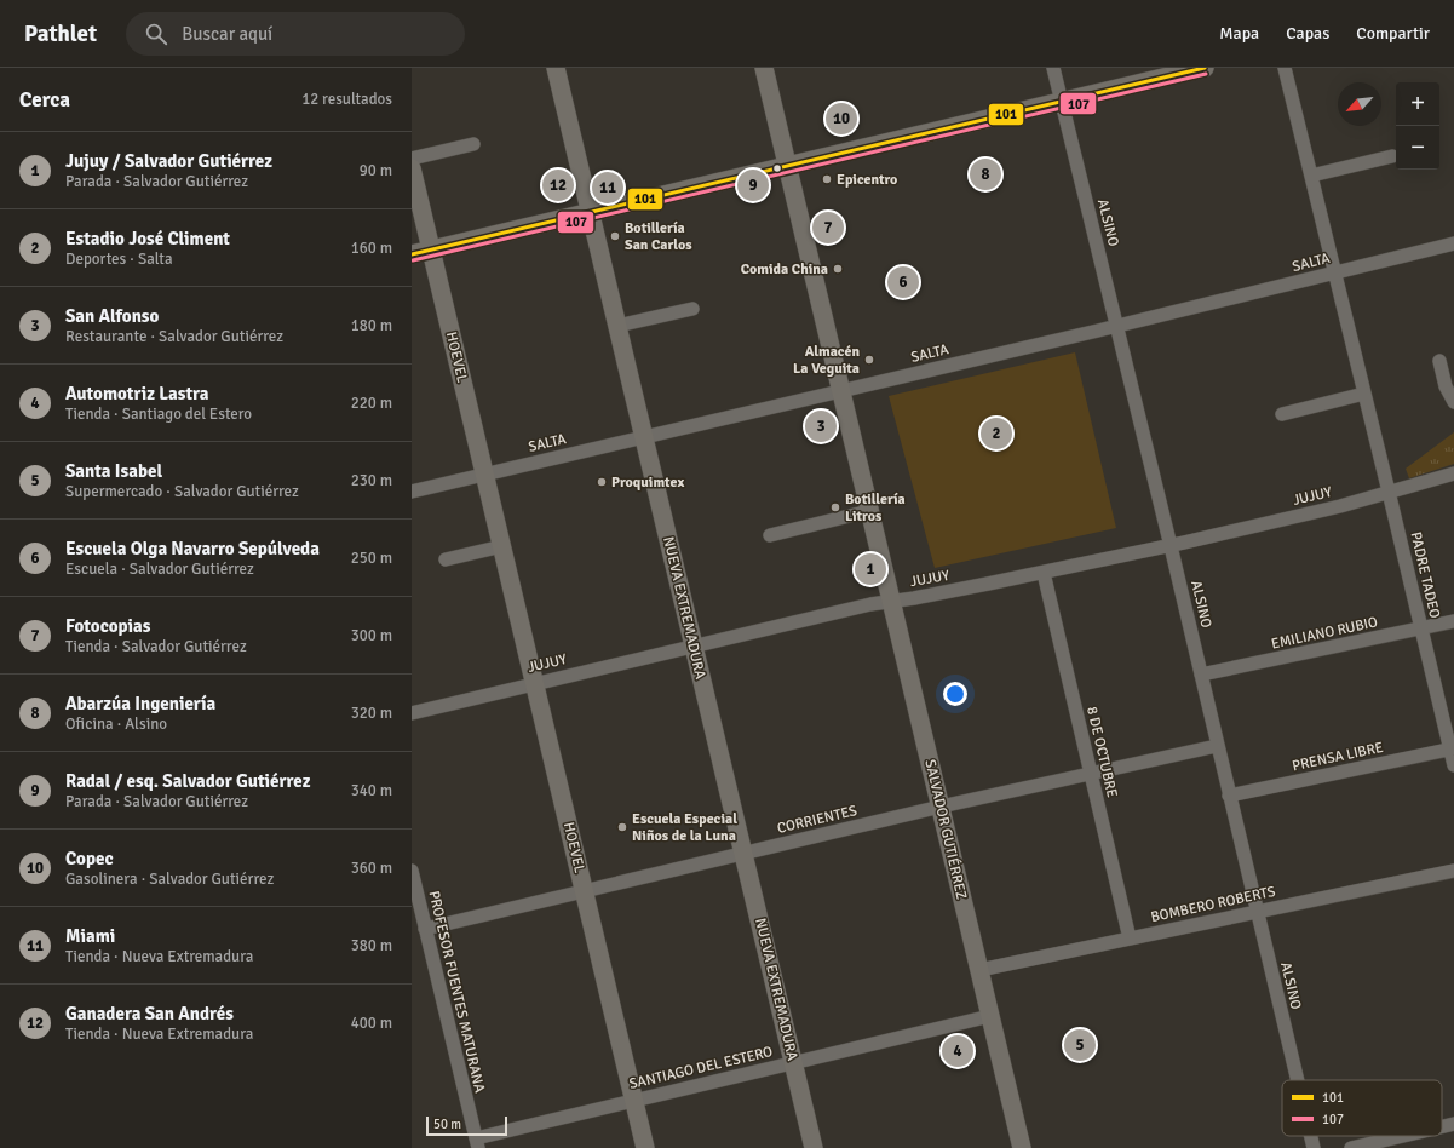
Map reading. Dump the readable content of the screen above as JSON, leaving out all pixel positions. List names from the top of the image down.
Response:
{
  "streets": {
    "street": [
      "ALSINO",
      "SALTA",
      "HOEVEL",
      "JUJUY",
      "PADRE TADEO",
      "NUEVA EXTREMADURA",
      "EMILIANO RUBIO",
      "8 DE OCTUBRE",
      "PRENSA LIBRE",
      "CORRIENTES",
      "SALVADOR GUTIÉRREZ",
      "BOMBERO ROBERTS",
      "PROFESOR FUENTES MATURANA",
      "SANTIAGO DEL ESTERO"
    ]
  },
  "crossings": [
    ["ALSINO", "SALTA"],
    ["ALSINO", "JUJUY"],
    ["ALSINO", "EMILIANO RUBIO"],
    ["ALSINO", "PRENSA LIBRE"],
    ["ALSINO", "CORRIENTES"],
    ["ALSINO", "BOMBERO ROBERTS"],
    ["SALTA", "HOEVEL"],
    ["SALTA", "PADRE TADEO"],
    ["SALTA", "NUEVA EXTREMADURA"],
    ["SALTA", "SALVADOR GUTIÉRREZ"],
    ["HOEVEL", "JUJUY"],
    ["HOEVEL", "CORRIENTES"],
    ["HOEVEL", "SANTIAGO DEL ESTERO"],
    ["JUJUY", "PADRE TADEO"],
    ["JUJUY", "NUEVA EXTREMADURA"],
    ["JUJUY", "8 DE OCTUBRE"],
    ["JUJUY", "SALVADOR GUTIÉRREZ"],
    ["PADRE TADEO", "EMILIANO RUBIO"],
    ["PADRE TADEO", "PRENSA LIBRE"],
    ["NUEVA EXTREMADURA", "CORRIENTES"],
    ["NUEVA EXTREMADURA", "SANTIAGO DEL ESTERO"],
    ["8 DE OCTUBRE", "CORRIENTES"],
    ["8 DE OCTUBRE", "BOMBERO ROBERTS"],
    ["CORRIENTES", "SALVADOR GUTIÉRREZ"],
    ["CORRIENTES", "PROFESOR FUENTES MATURANA"],
    ["SALVADOR GUTIÉRREZ", "BOMBERO ROBERTS"],
    ["SALVADOR GUTIÉRREZ", "SANTIAGO DEL ESTERO"],
    ["PROFESOR FUENTES MATURANA", "SANTIAGO DEL ESTERO"]
  ],
  "places": [
    "Epicentro",
    "Botillería San Carlos",
    "Comida China",
    "Almacén La Veguita",
    "Proquimtex",
    "Botillería Litros",
    "Escuela Especial Niños de la Luna"
  ],
  "lines": ["transit line 101", "transit line 107"],
  "legend": ["101", "107"],
  "scale_bar": "50 m",
  "north": "bottom left",
  "page": {
    "header": "Pathlet",
    "search": "Buscar aquí",
    "nav": ["Mapa", "Capas", "Compartir"],
    "heading": ["Cerca", "12 resultados"],
    "map_buttons": ["+", "−"],
    "pins": [
      "10",
      "8",
      "9",
      "12",
      "11",
      "7",
      "6",
      "3",
      "2",
      "1",
      "5",
      "4"
    ],
    "list": [
      {
        "mark": "1",
        "name": "Jujuy / Salvador Gutiérrez",
        "note": "Parada · Salvador Gutiérrez",
        "value": "90 m"
      },
      {
        "mark": "2",
        "name": "Estadio José Climent",
        "note": "Deportes · Salta",
        "value": "160 m"
      },
      {
        "mark": "3",
        "name": "San Alfonso",
        "note": "Restaurante · Salvador Gutiérrez",
        "value": "180 m"
      },
      {
        "mark": "4",
        "name": "Automotriz Lastra",
        "note": "Tienda · Santiago del Estero",
        "value": "220 m"
      },
      {
        "mark": "5",
        "name": "Santa Isabel",
        "note": "Supermercado · Salvador Gutiérrez",
        "value": "230 m"
      },
      {
        "mark": "6",
        "name": "Escuela Olga Navarro Sepúlveda",
        "note": "Escuela · Salvador Gutiérrez",
        "value": "250 m"
      },
      {
        "mark": "7",
        "name": "Fotocopias",
        "note": "Tienda · Salvador Gutiérrez",
        "value": "300 m"
      },
      {
        "mark": "8",
        "name": "Abarzúa Ingeniería",
        "note": "Oficina · Alsino",
        "value": "320 m"
      },
      {
        "mark": "9",
        "name": "Radal / esq. Salvador Gutiérrez",
        "note": "Parada · Salvador Gutiérrez",
        "value": "340 m"
      },
      {
        "mark": "10",
        "name": "Copec",
        "note": "Gasolinera · Salvador Gutiérrez",
        "value": "360 m"
      },
      {
        "mark": "11",
        "name": "Miami",
        "note": "Tienda · Nueva Extremadura",
        "value": "380 m"
      },
      {
        "mark": "12",
        "name": "Ganadera San Andrés",
        "note": "Tienda · Nueva Extremadura",
        "value": "400 m"
      }
    ],
    "scale": "50 m"
  }
}
